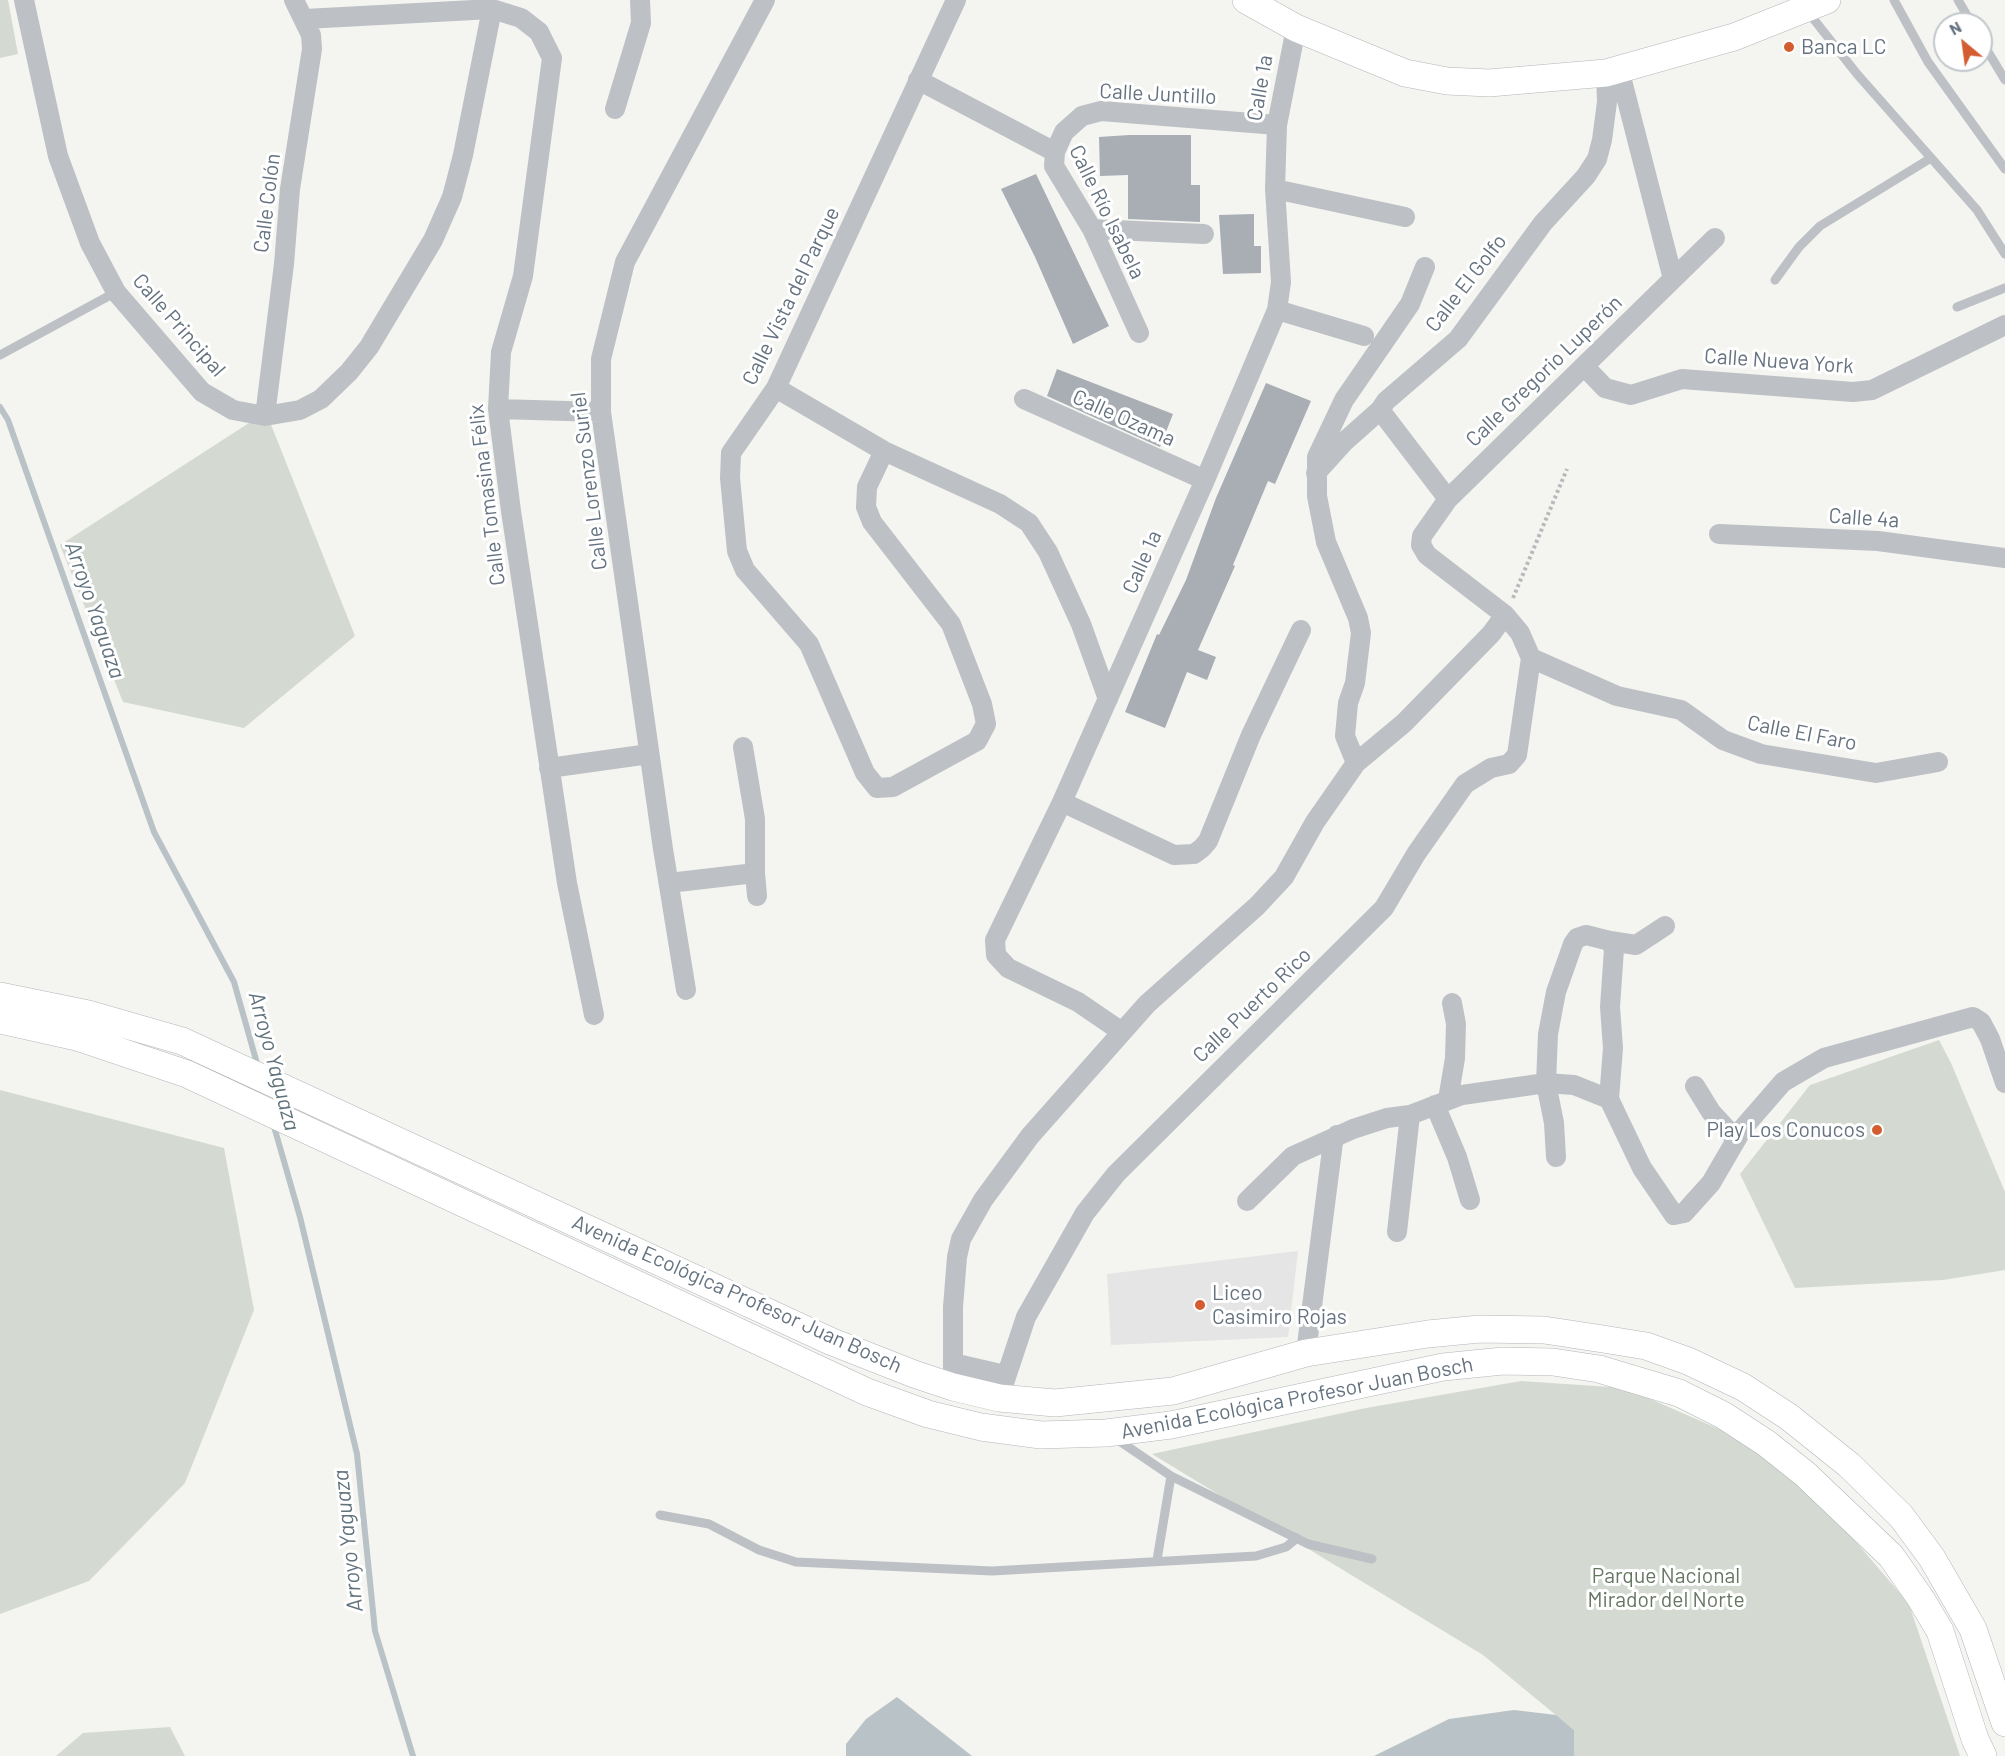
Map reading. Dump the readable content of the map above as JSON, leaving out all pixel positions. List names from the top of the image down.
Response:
{
  "streets": {
    "street": [
      "Calle 1a",
      "Calle Juntillo",
      "Calle Colón",
      "Calle Río Isabela",
      "Calle El Golfo",
      "Calle Vista del Parque",
      "Calle Principal",
      "Calle Nueva York",
      "Calle Gregorio Luperón",
      "Calle Ozama",
      "Calle Lorenzo Suriel",
      "Calle Tomasina Félix",
      "Calle 4a",
      "Calle El Faro",
      "Calle Puerto Rico",
      "Avenida Ecológica Profesor Juan Bosch"
    ]
  },
  "crossings": [
    ["Calle 1a", "Calle Juntillo"],
    ["Calle 1a", "Calle Ozama"],
    ["Calle Juntillo", "Calle Río Isabela"],
    ["Calle Colón", "Calle Principal"],
    ["Calle Colón", "Calle Tomasina Félix"],
    ["Calle Río Isabela", "Calle Vista del Parque"],
    ["Calle Principal", "Calle Tomasina Félix"],
    ["Calle Nueva York", "Calle Gregorio Luperón"],
    ["Calle Gregorio Luperón", "Calle El Faro"],
    ["Calle Gregorio Luperón", "Calle Puerto Rico"],
    ["Calle El Faro", "Calle Puerto Rico"],
    ["Calle Puerto Rico", "Avenida Ecológica Profesor Juan Bosch"]
  ],
  "water": ["Arroyo Yaguaza"],
  "parks": ["Parque Nacional Mirador del Norte"],
  "places": ["Banca LC", "Play Los Conucos", "Liceo Casimiro Rojas"],
  "north": "top left"
}
